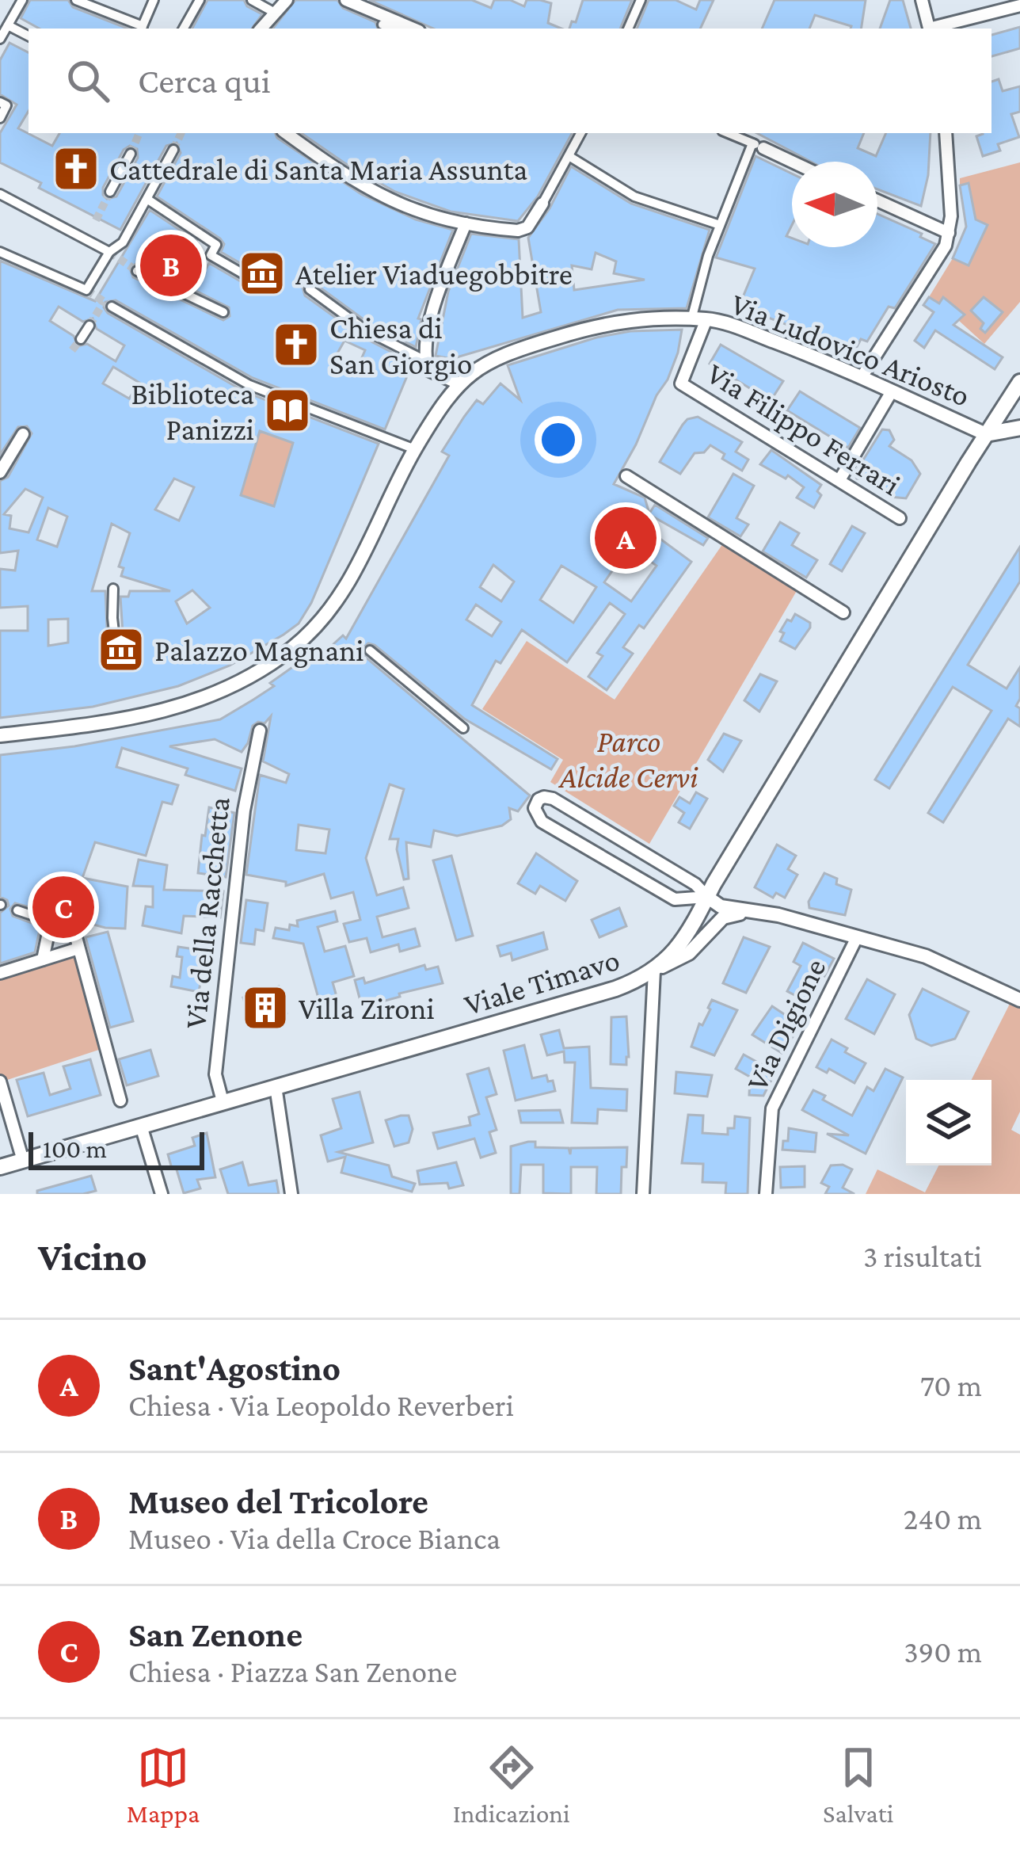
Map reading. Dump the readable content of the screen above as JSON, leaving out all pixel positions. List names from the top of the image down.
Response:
{
  "streets": {
    "main road": ["Viale Timavo"],
    "street": [
      "Via Ludovico Ariosto",
      "Via Filippo Ferrari",
      "Via della Racchetta",
      "Via Digione"
    ]
  },
  "crossings": [
    ["Via Ludovico Ariosto", "Via Filippo Ferrari"],
    ["Via Ludovico Ariosto", "Viale Timavo"],
    ["Via della Racchetta", "Viale Timavo"]
  ],
  "parks": ["Parco Alcide Cervi"],
  "places": {
    "church": ["Cattedrale di Santa Maria Assunta", "Chiesa di San Giorgio"],
    "museum": ["Atelier Viaduegobbitre", "Palazzo Magnani"],
    "library": ["Biblioteca Panizzi"],
    "building": ["Villa Zironi"]
  },
  "scale_bar": "100 m",
  "north": "left",
  "page": {
    "search": "Cerca qui",
    "pins": ["B", "A", "C"],
    "scale": "100 m",
    "heading": ["Vicino", "3 risultati"],
    "list": [
      {
        "mark": "A",
        "name": "Sant'Agostino",
        "note": "Chiesa · Via Leopoldo Reverberi",
        "value": "70 m"
      },
      {
        "mark": "B",
        "name": "Museo del Tricolore",
        "note": "Museo · Via della Croce Bianca",
        "value": "240 m"
      },
      {
        "mark": "C",
        "name": "San Zenone",
        "note": "Chiesa · Piazza San Zenone",
        "value": "390 m"
      }
    ],
    "nav": ["Mappa", "Indicazioni", "Salvati"]
  }
}
